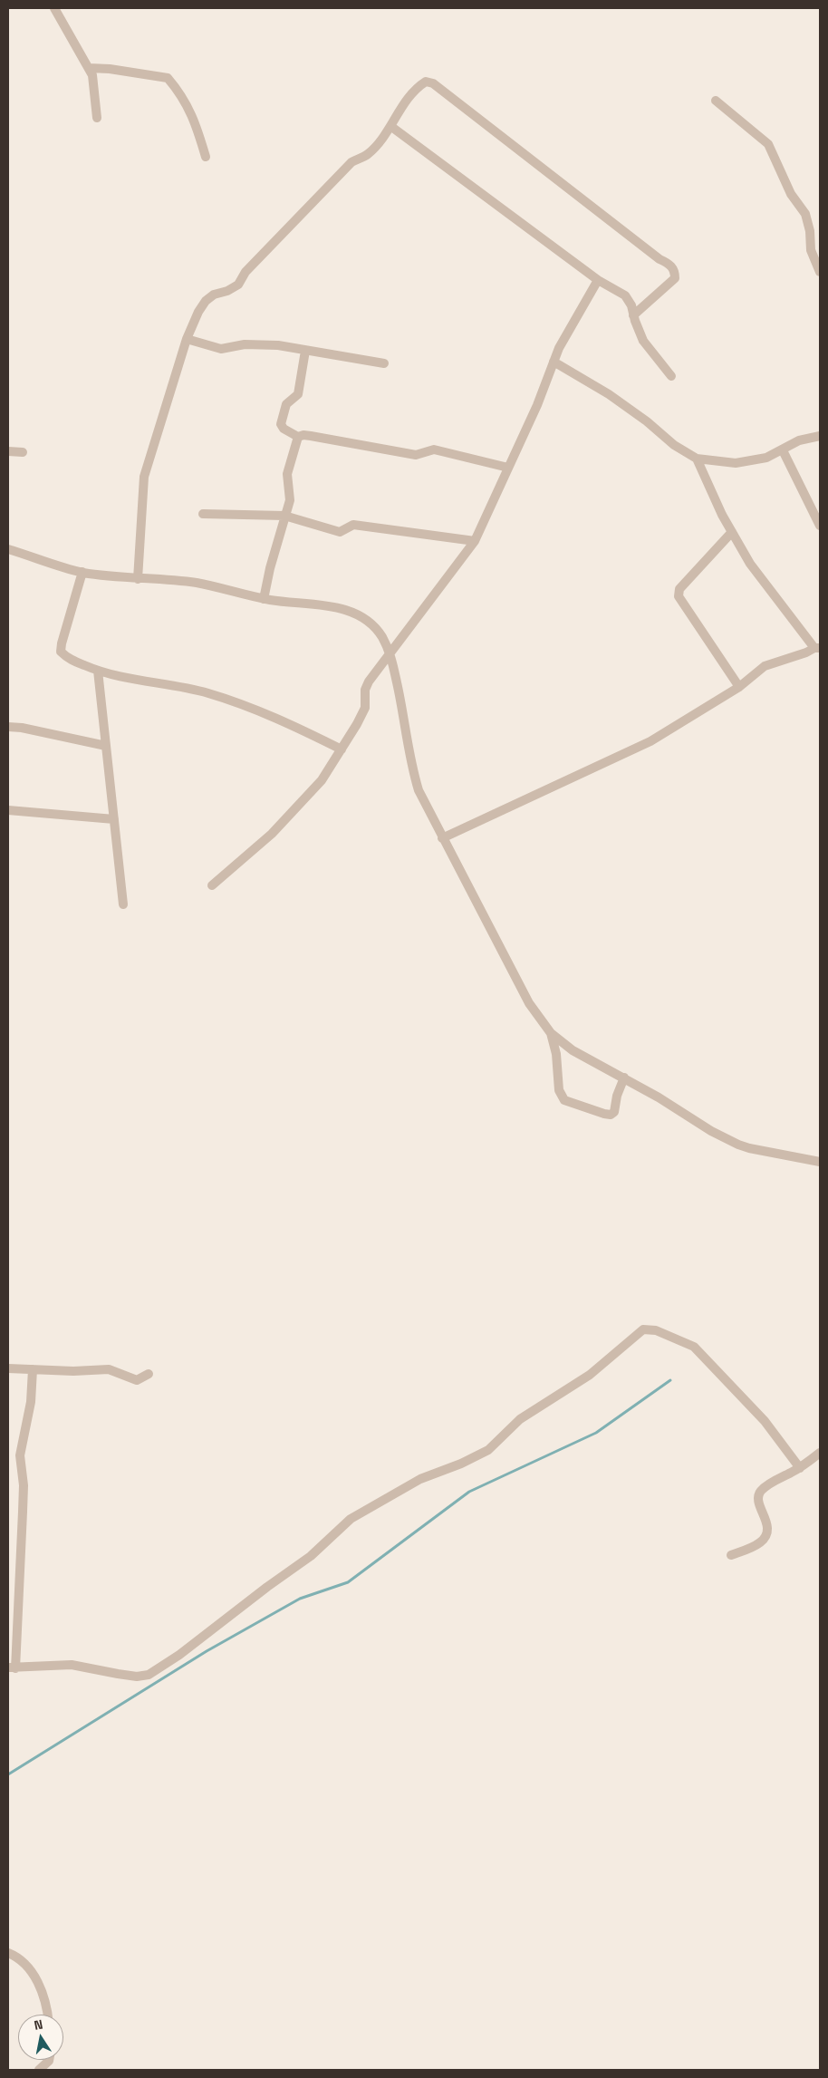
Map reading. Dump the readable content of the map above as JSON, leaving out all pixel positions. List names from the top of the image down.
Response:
{
  "north": "top"
}
